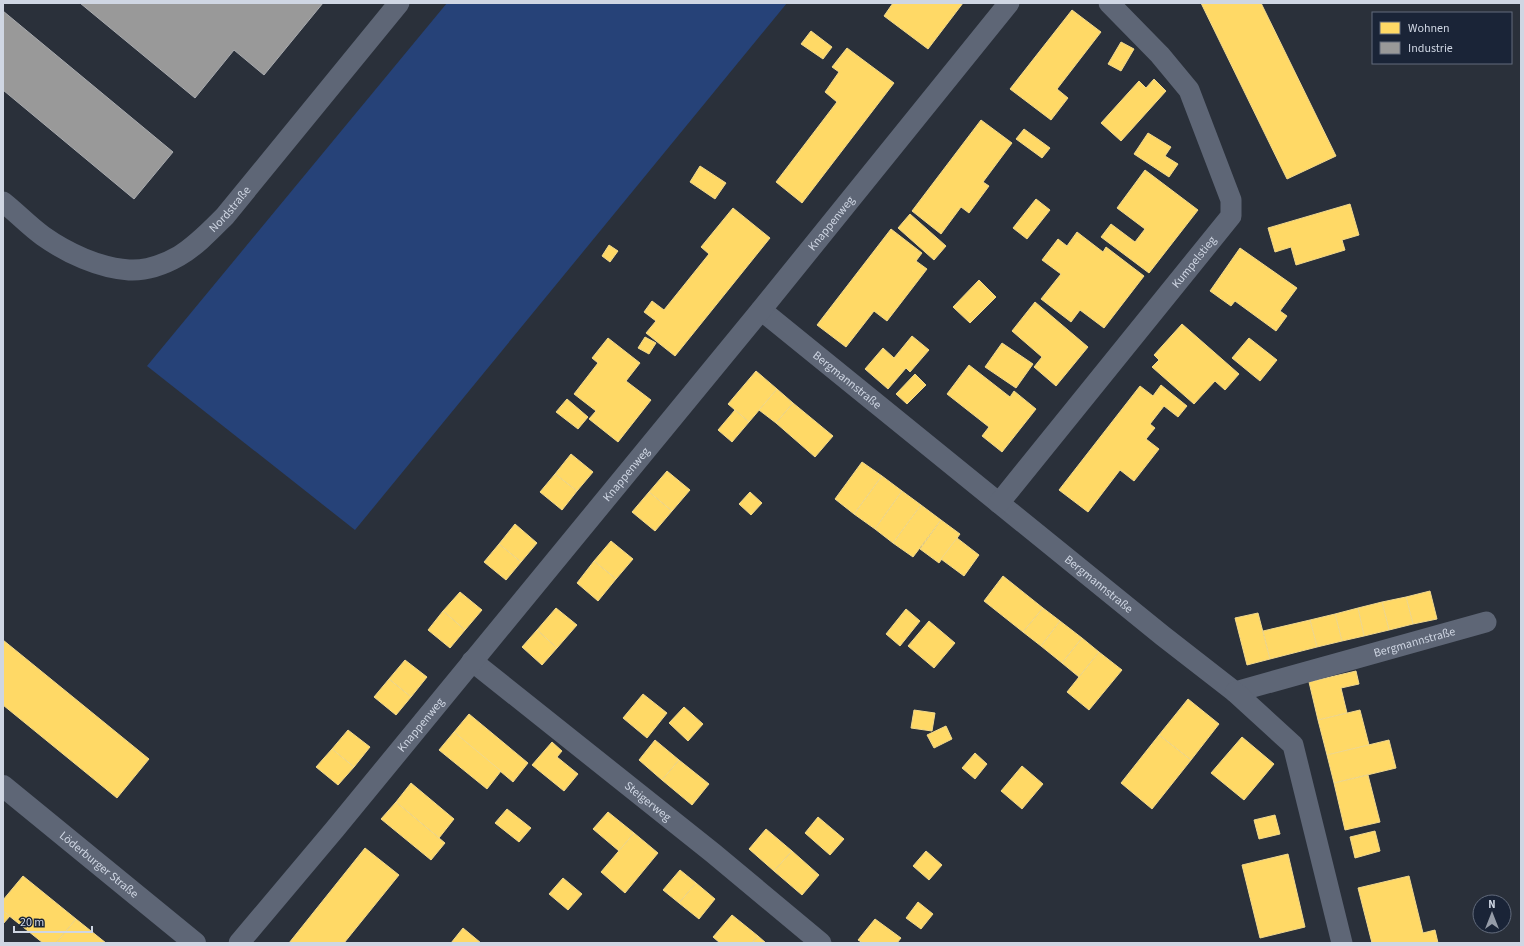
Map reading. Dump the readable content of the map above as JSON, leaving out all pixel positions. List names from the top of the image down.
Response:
{
  "streets": {
    "street": [
      "Nordstraße",
      "Knappenweg",
      "Kumpelstieg",
      "Bergmannstraße",
      "Steigerweg",
      "Löderburger Straße"
    ]
  },
  "crossings": [
    ["Knappenweg", "Bergmannstraße"],
    ["Knappenweg", "Steigerweg"],
    ["Kumpelstieg", "Bergmannstraße"]
  ],
  "legend": ["Wohnen", "Industrie"],
  "scale_bar": "20 m",
  "north": "top"
}
